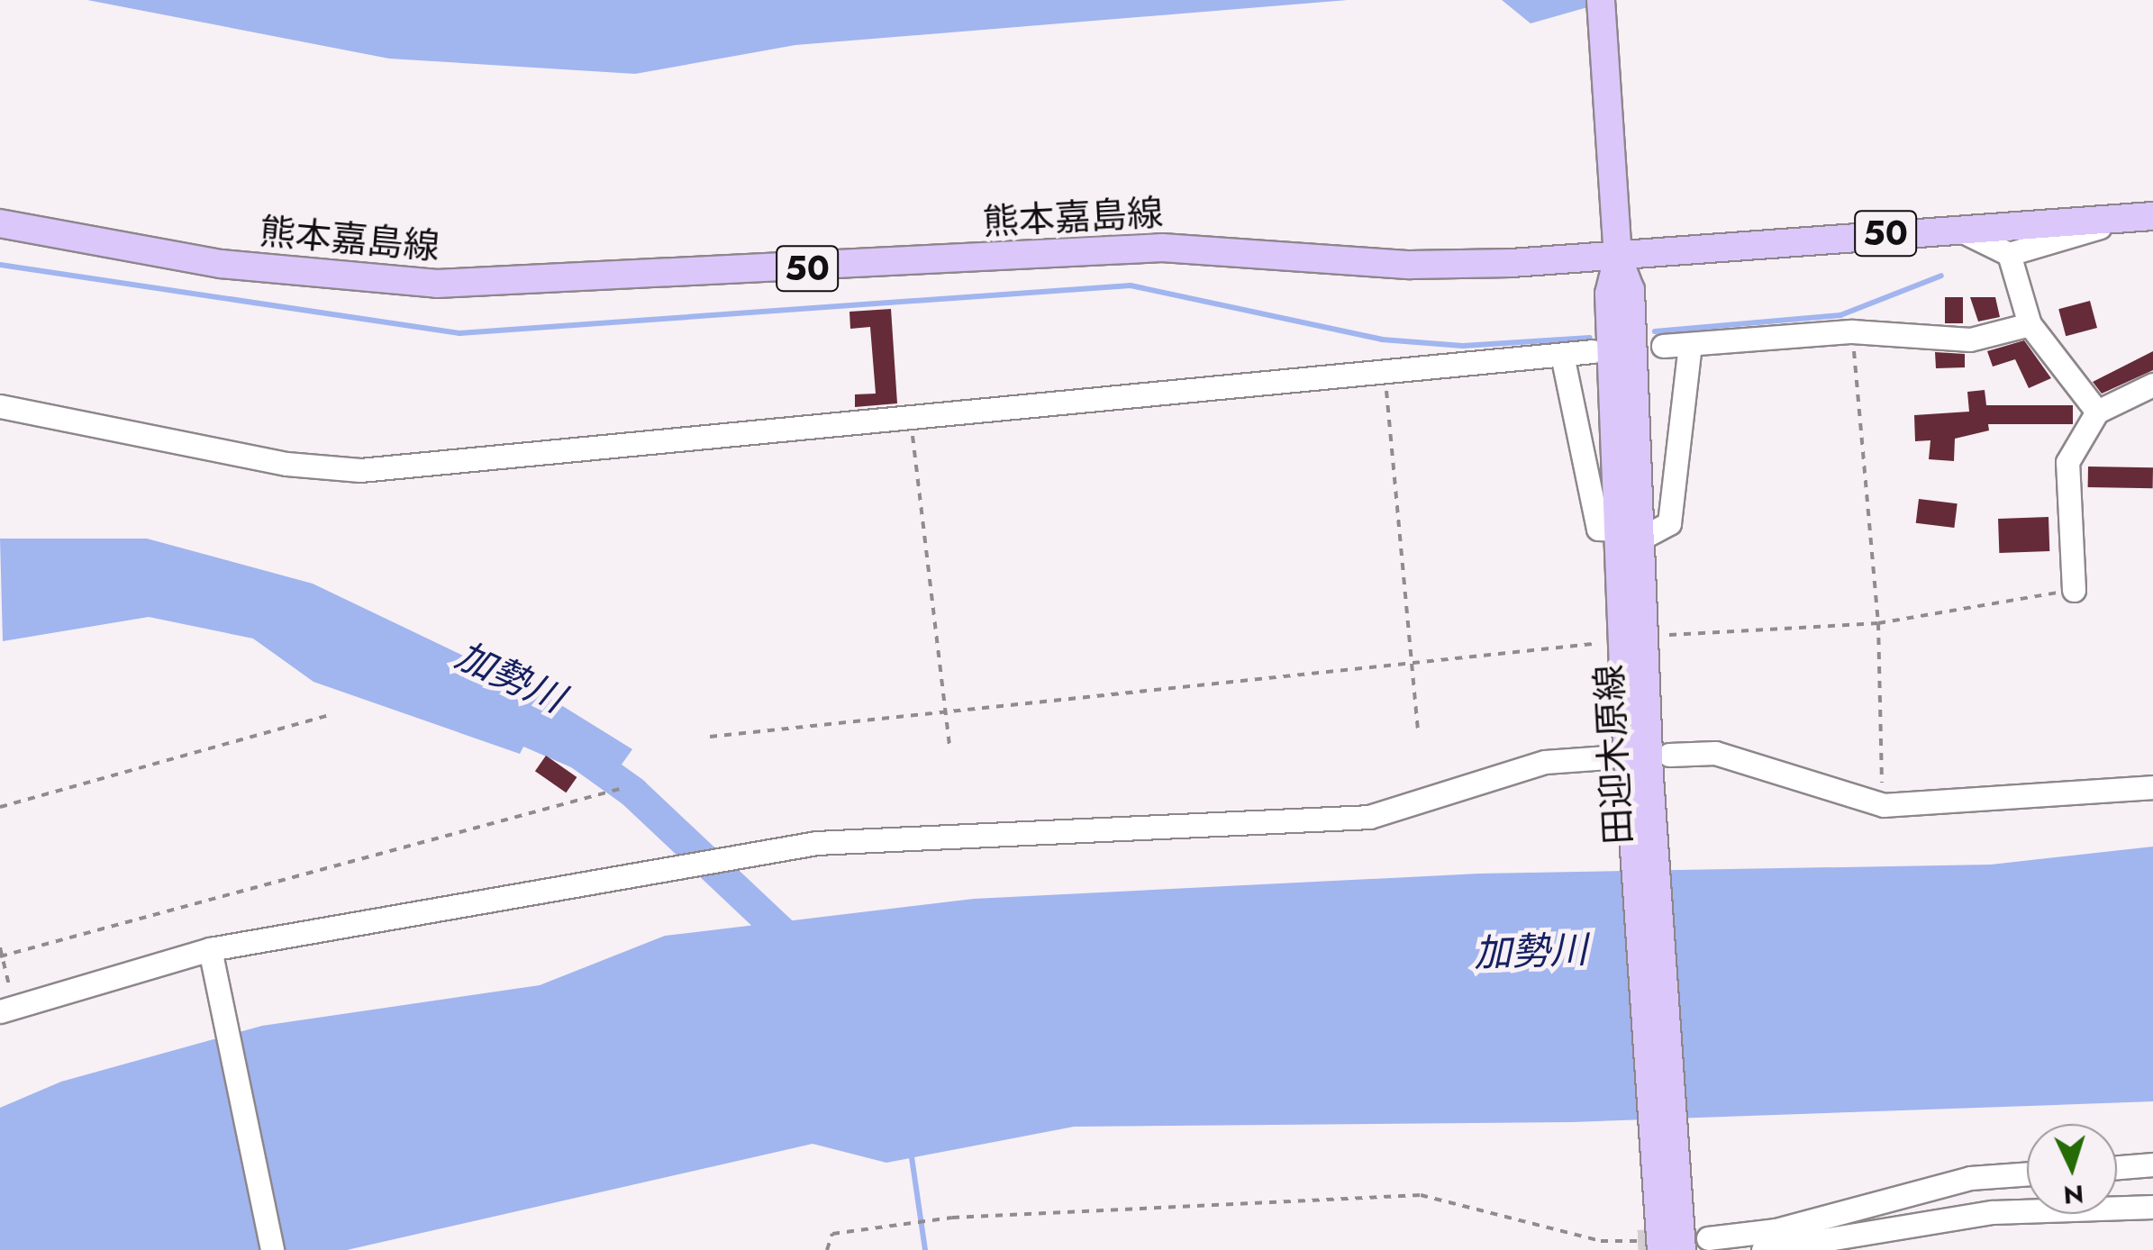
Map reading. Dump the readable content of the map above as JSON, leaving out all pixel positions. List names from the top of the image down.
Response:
{
  "streets": {
    "main road": ["熊本嘉島線", "50", "田迎木原線"]
  },
  "crossings": [
    ["熊本嘉島線", "田迎木原線"]
  ],
  "water": ["加勢川"],
  "north": "bottom"
}
